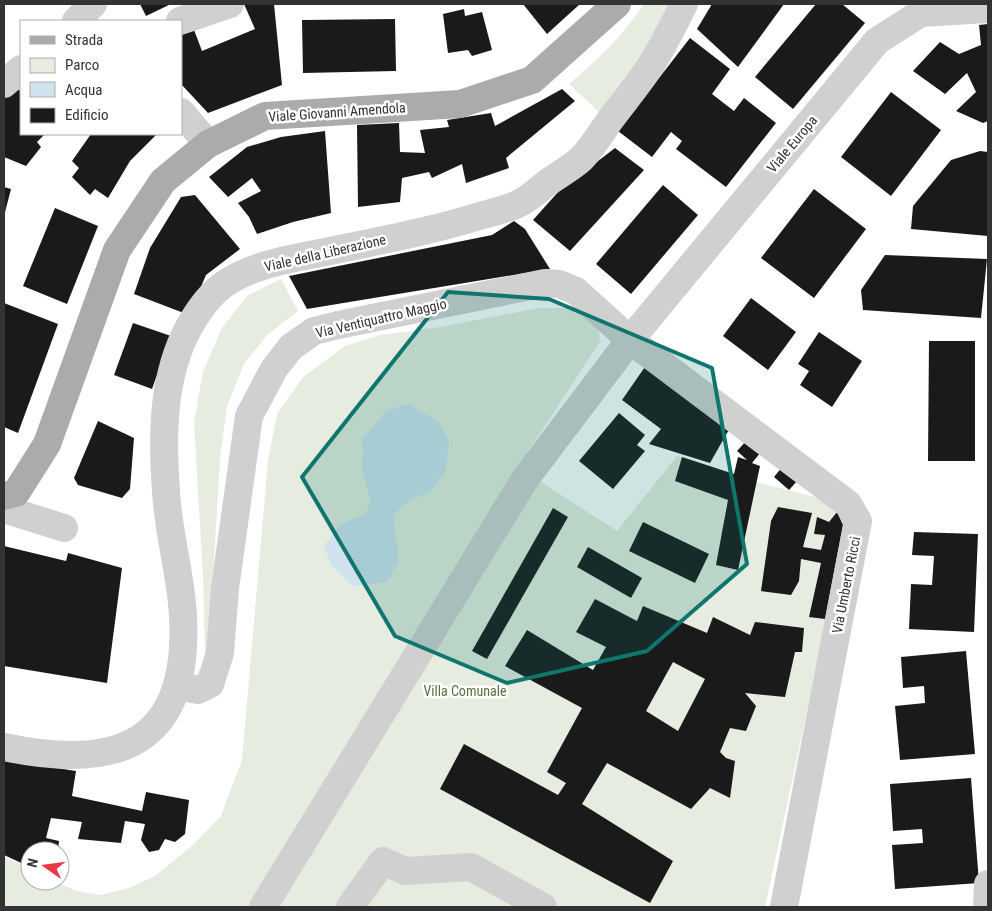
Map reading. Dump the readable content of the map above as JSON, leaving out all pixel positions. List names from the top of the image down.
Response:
{
  "streets": {
    "main road": ["Viale Giovanni Amendola"],
    "street": [
      "Viale Europa",
      "Viale della Liberazione",
      "Via Ventiquattro Maggio",
      "Via Umberto Ricci"
    ]
  },
  "crossings": [
    ["Viale Europa", "Via Ventiquattro Maggio"],
    ["Viale Europa", "Via Umberto Ricci"],
    ["Viale della Liberazione", "Via Ventiquattro Maggio"],
    ["Via Ventiquattro Maggio", "Via Umberto Ricci"]
  ],
  "parks": ["Villa Comunale"],
  "legend": [
    "Strada",
    "Parco",
    "Acqua",
    "Edificio"
  ],
  "north": "left"
}
